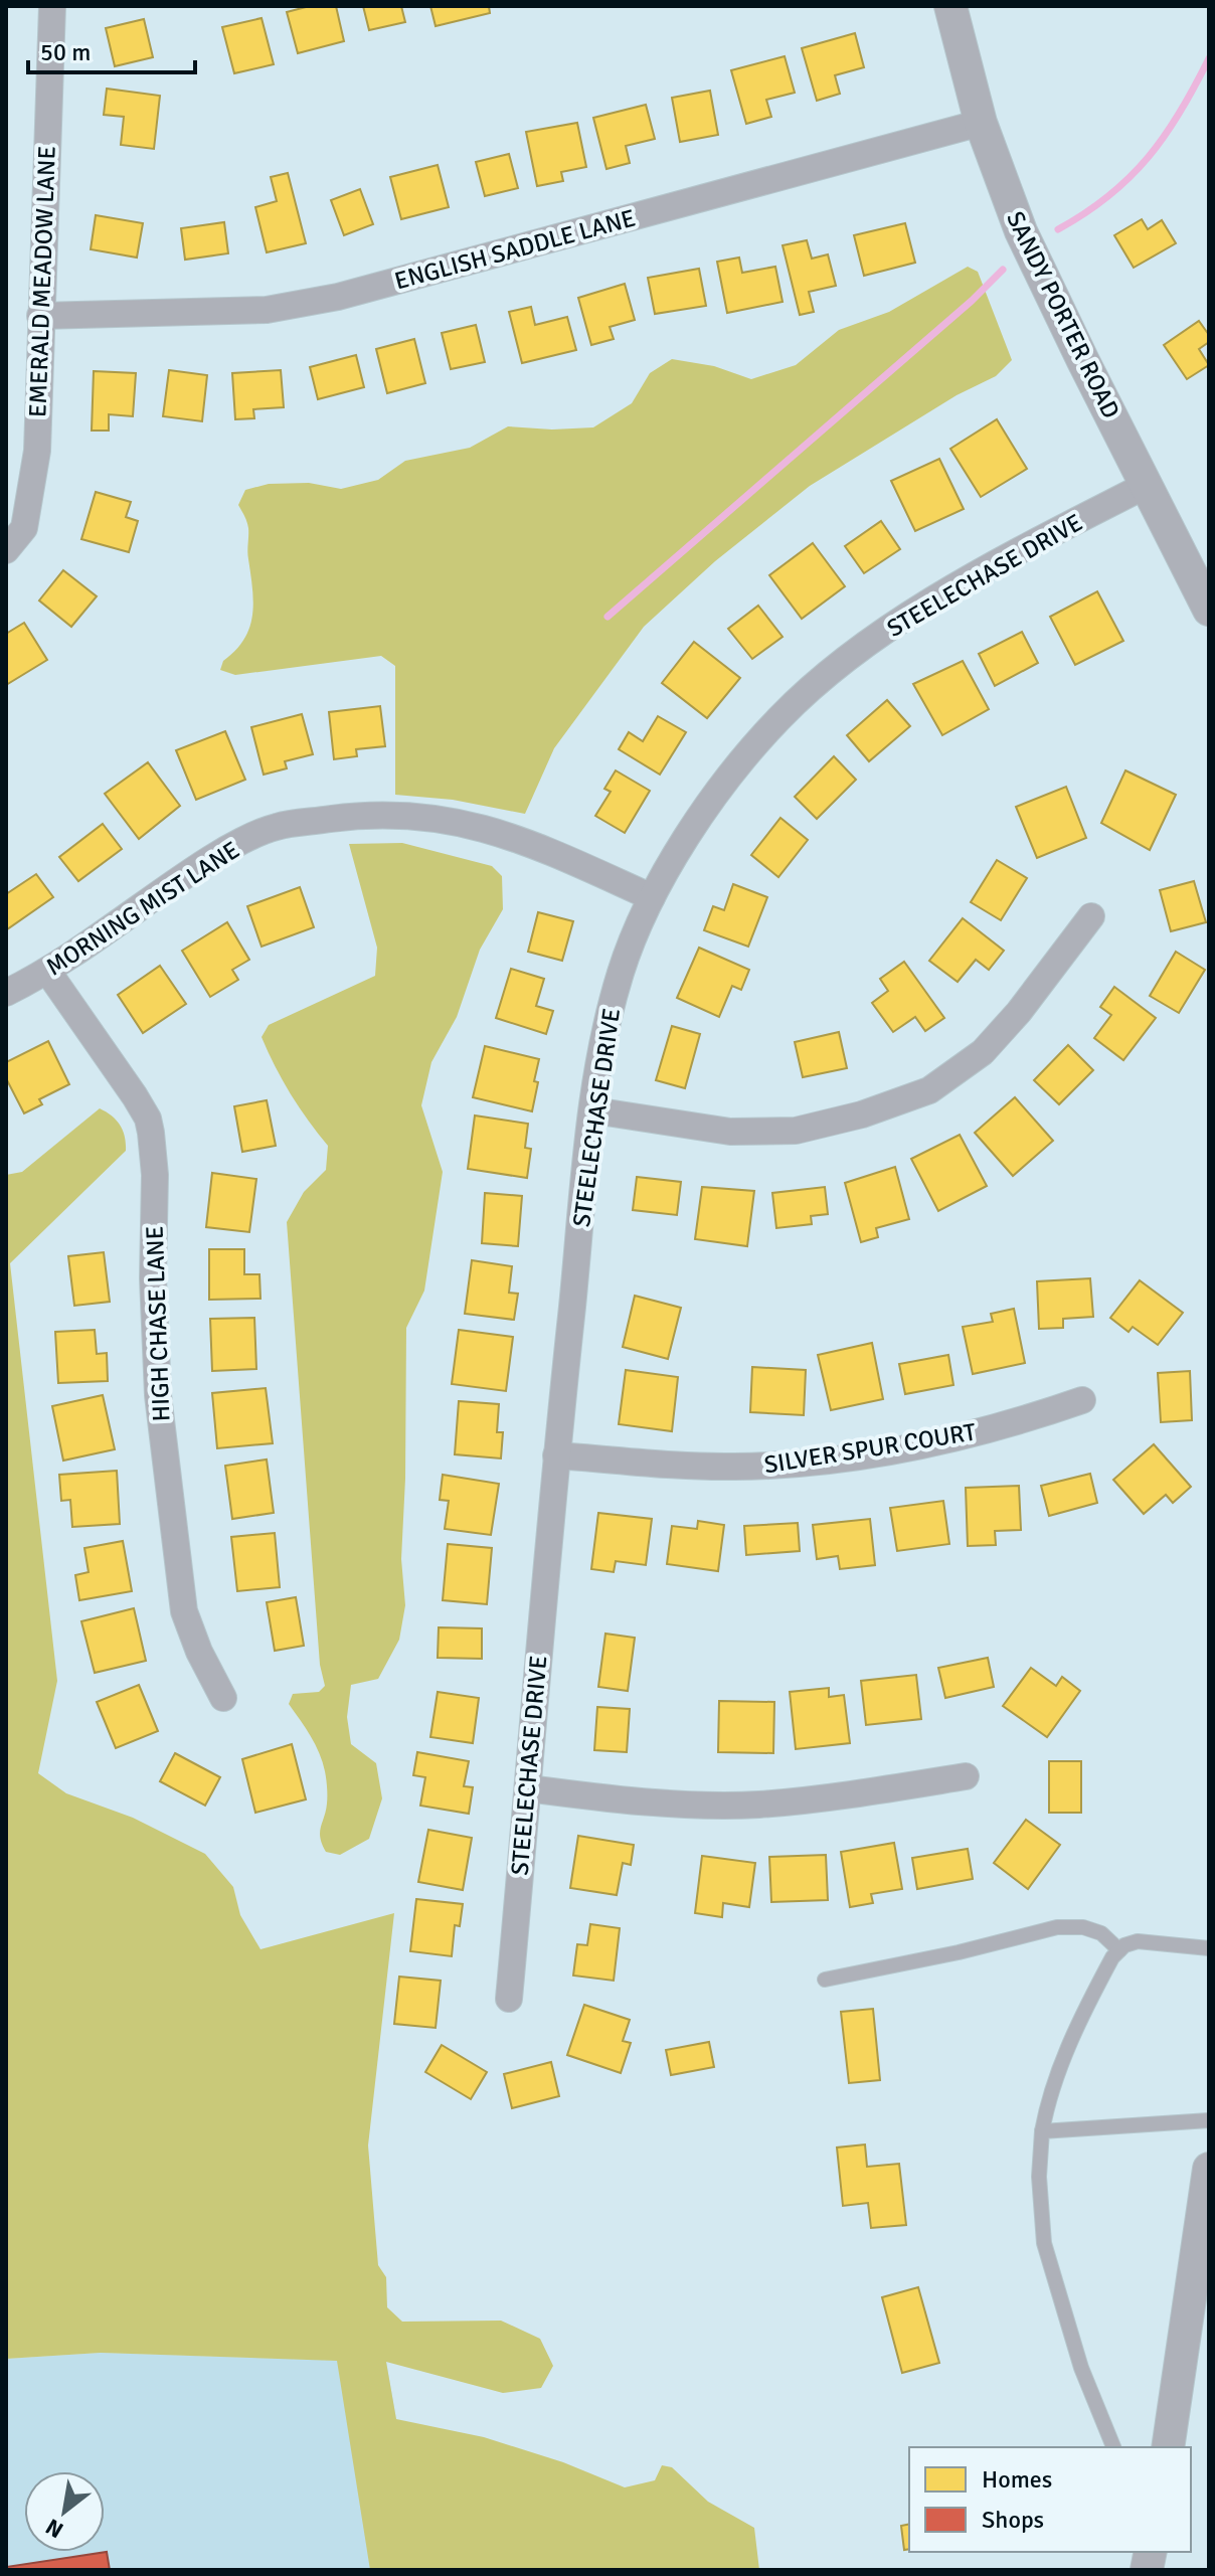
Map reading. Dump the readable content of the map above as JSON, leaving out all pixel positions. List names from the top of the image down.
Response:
{
  "streets": {
    "street": [
      "ENGLISH SADDLE LANE",
      "EMERALD MEADOW LANE",
      "SANDY PORTER ROAD",
      "STEELECHASE DRIVE",
      "MORNING MIST LANE",
      "HIGH CHASE LANE",
      "SILVER SPUR COURT"
    ]
  },
  "crossings": [
    ["ENGLISH SADDLE LANE", "EMERALD MEADOW LANE"],
    ["ENGLISH SADDLE LANE", "SANDY PORTER ROAD"],
    ["SANDY PORTER ROAD", "STEELECHASE DRIVE"],
    ["STEELECHASE DRIVE", "MORNING MIST LANE"],
    ["STEELECHASE DRIVE", "SILVER SPUR COURT"],
    ["MORNING MIST LANE", "HIGH CHASE LANE"]
  ],
  "legend": ["Homes", "Shops"],
  "scale_bar": "50 m",
  "north": "bottom left"
}
